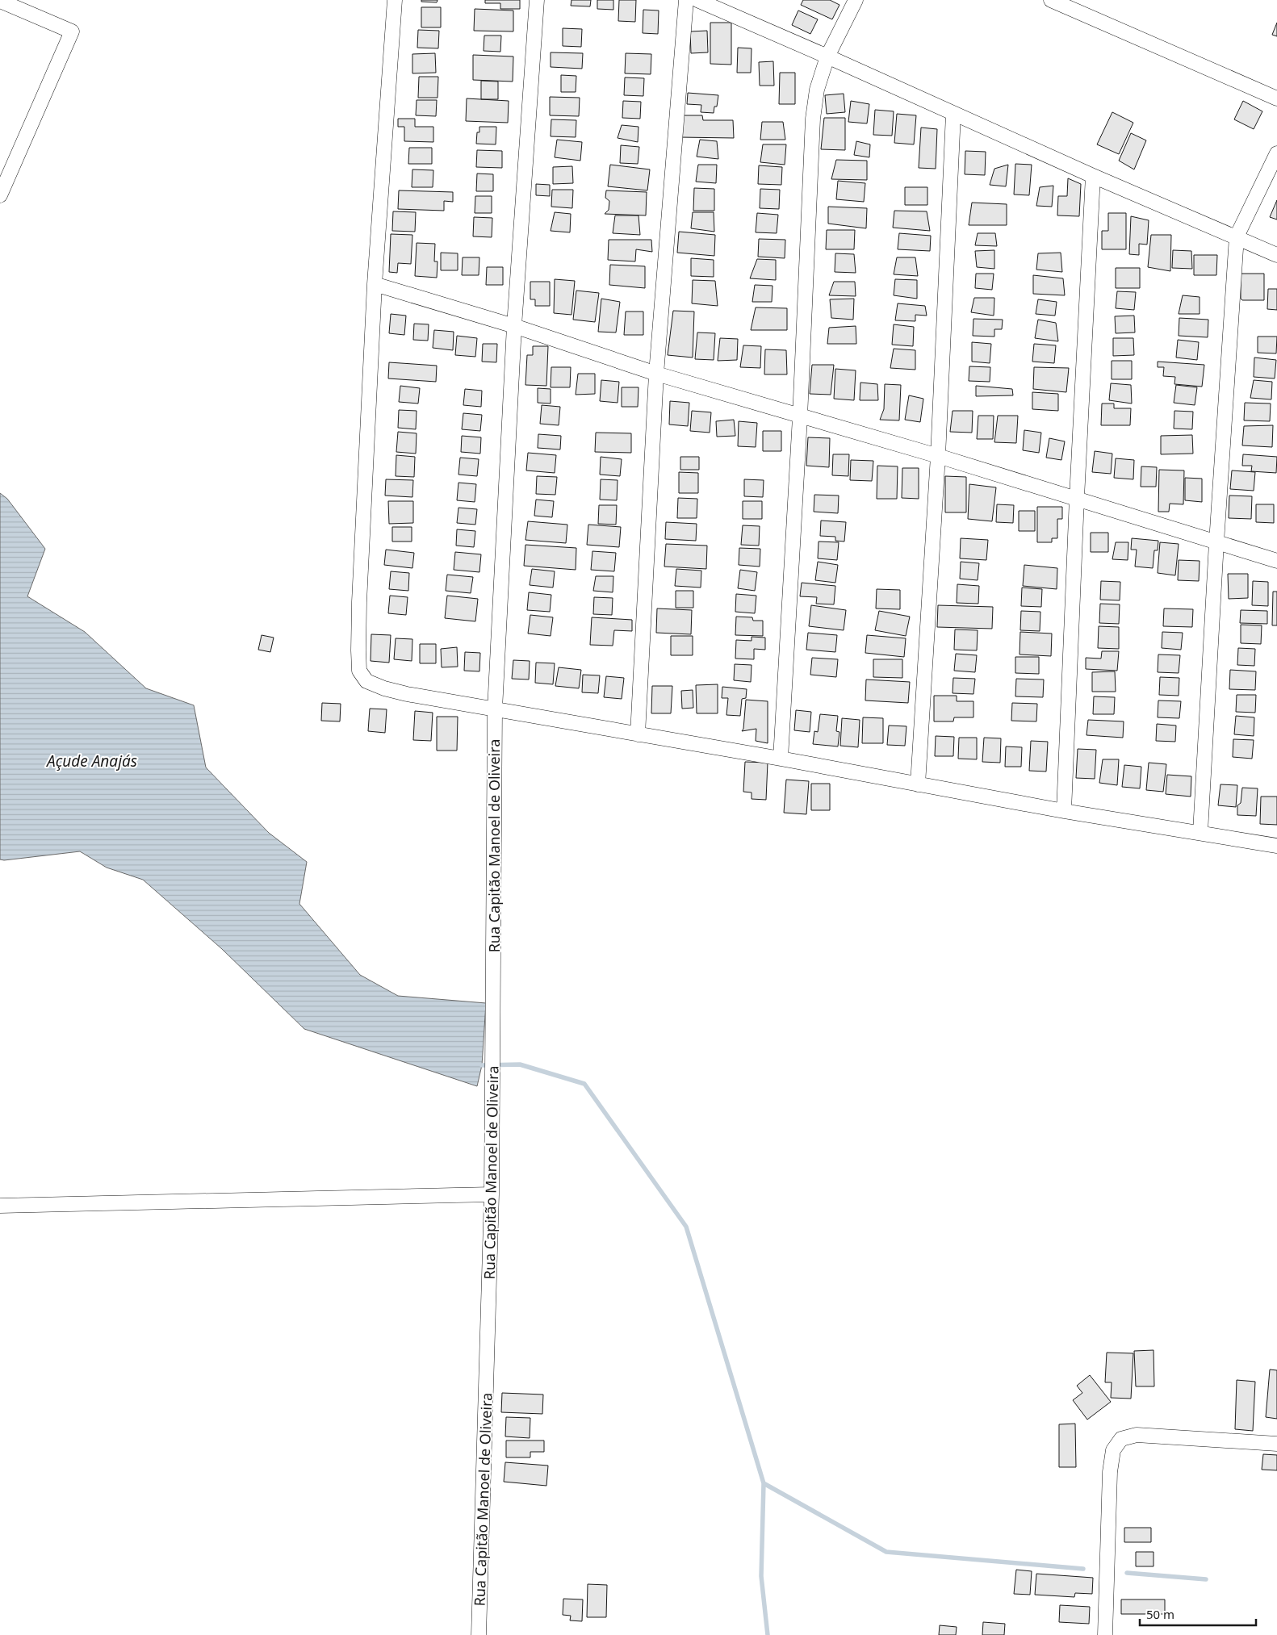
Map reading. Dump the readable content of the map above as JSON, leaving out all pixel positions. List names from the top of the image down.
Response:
{
  "streets": {
    "street": ["Rua Capitão Manoel de Oliveira"]
  },
  "water": ["Açude Anajás"],
  "scale_bar": "50 m"
}
